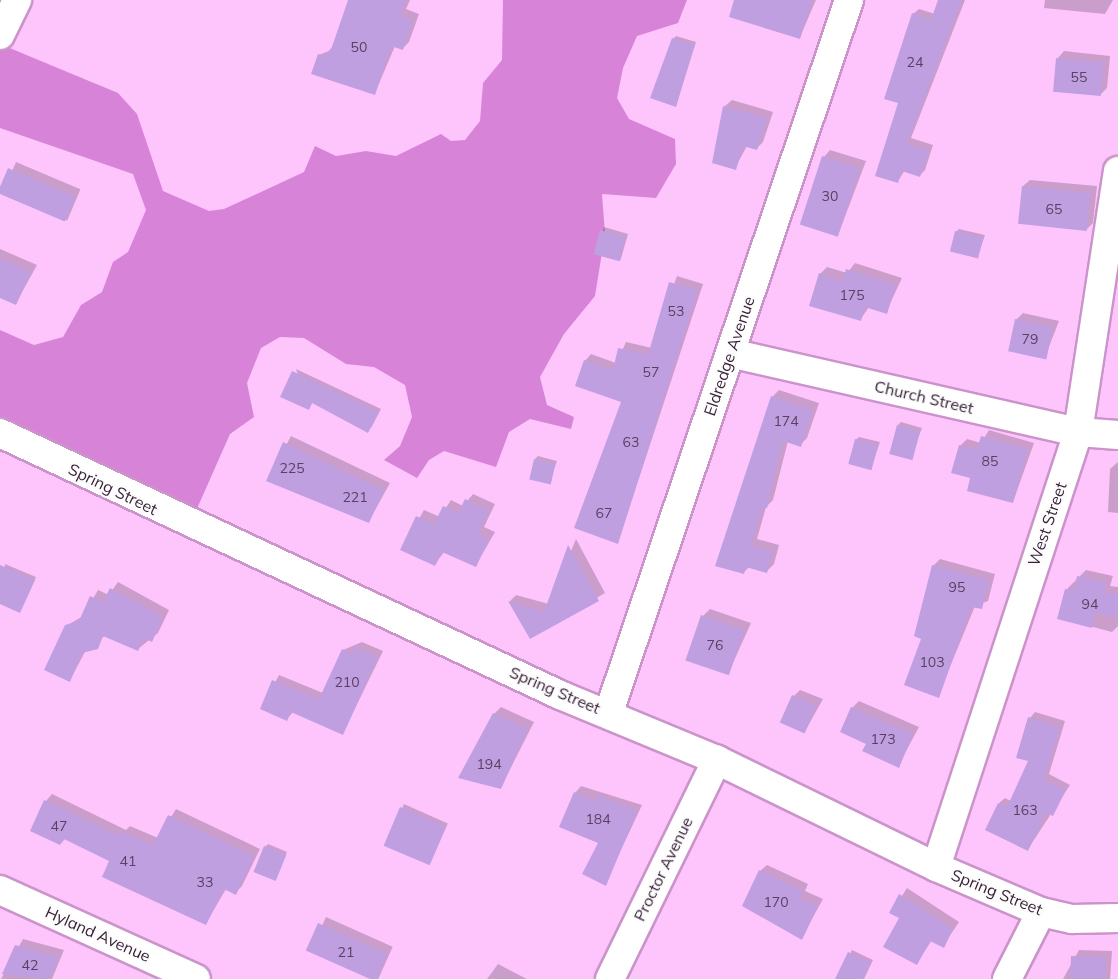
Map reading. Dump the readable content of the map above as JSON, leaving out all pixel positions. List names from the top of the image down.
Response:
{
  "streets": {
    "street": [
      "Eldredge Avenue",
      "Church Street",
      "Spring Street",
      "West Street",
      "Proctor Avenue",
      "Hyland Avenue"
    ]
  },
  "crossings": [
    ["Eldredge Avenue", "Church Street"],
    ["Eldredge Avenue", "Spring Street"],
    ["Church Street", "West Street"],
    ["Spring Street", "West Street"],
    ["Spring Street", "Proctor Avenue"]
  ],
  "house_numbers": [
    "50",
    "24",
    "55",
    "30",
    "65",
    "175",
    "53",
    "79",
    "57",
    "174",
    "63",
    "85",
    "225",
    "221",
    "67",
    "95",
    "94",
    "76",
    "103",
    "210",
    "173",
    "194",
    "163",
    "184",
    "47",
    "41",
    "33",
    "170",
    "21",
    "42"
  ]
}
